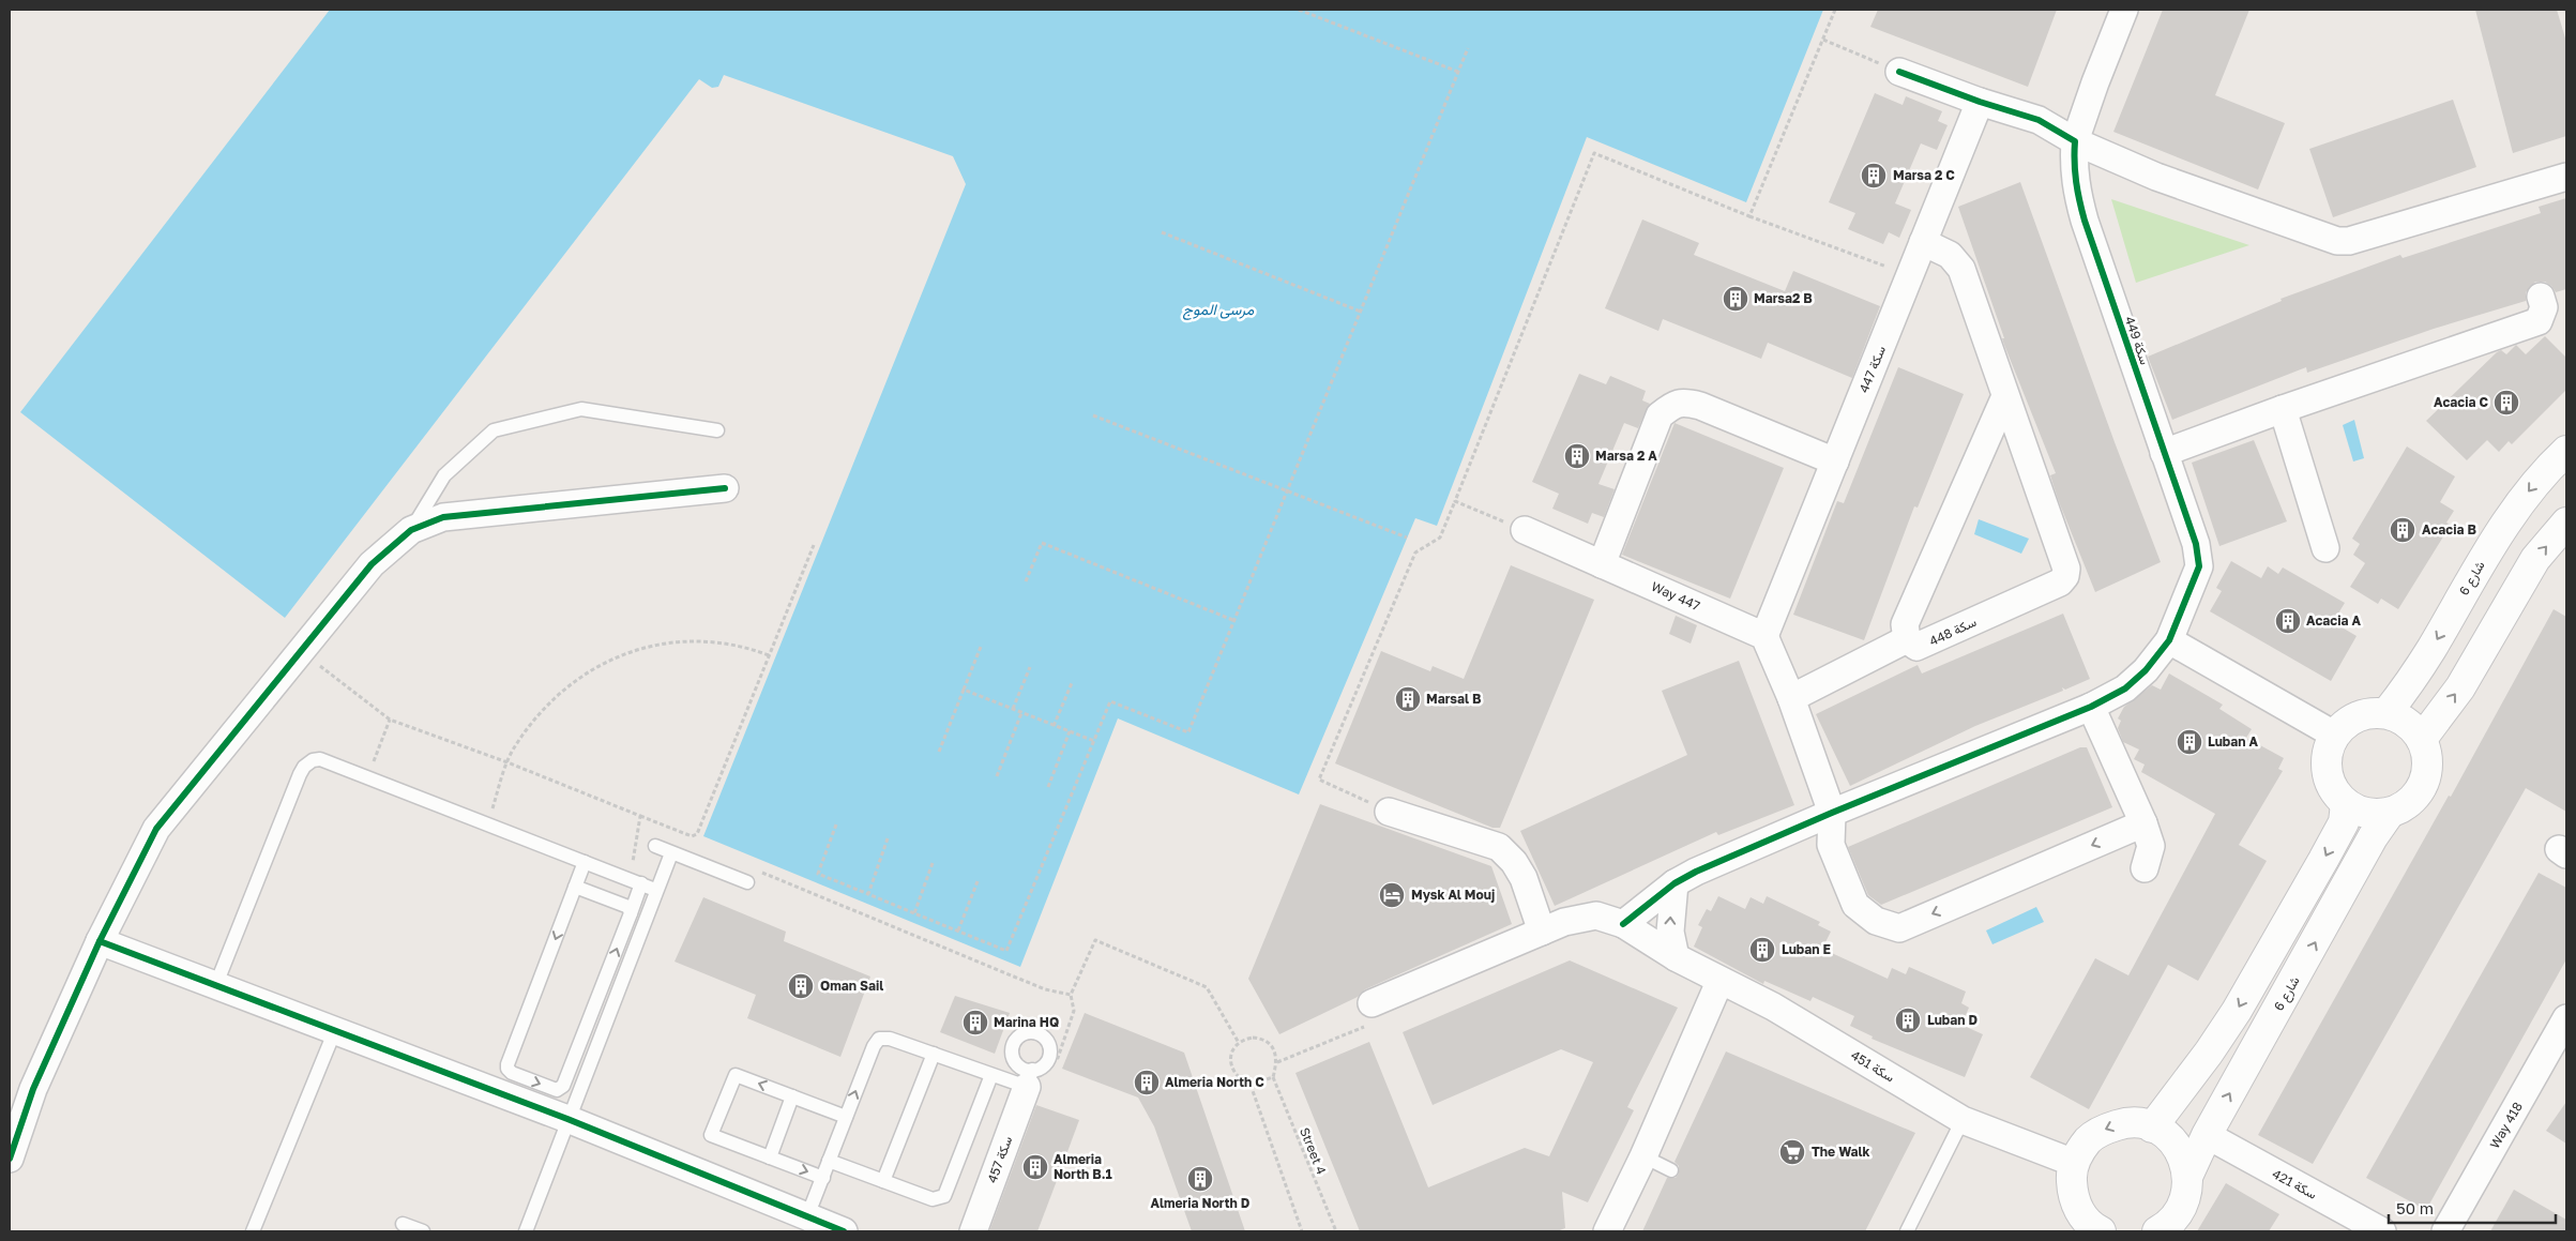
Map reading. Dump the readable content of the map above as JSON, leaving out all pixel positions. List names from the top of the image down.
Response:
{
  "streets": {
    "street": [
      "سكة 449",
      "سكة 447",
      "شارع 6",
      "Way 447",
      "سكة 448",
      "سكة 451",
      "Way 418",
      "سكة 457",
      "سكة 421"
    ],
    "path": ["Street 4"]
  },
  "crossings": [
    ["سكة 449", "سكة 451"],
    ["سكة 447", "Way 447"],
    ["سكة 447", "سكة 448"],
    ["شارع 6", "سكة 421"]
  ],
  "water": ["مرسى الموج"],
  "places": {
    "building": [
      "Marsa 2 C",
      "Marsa2 B",
      "Acacia C",
      "Marsa 2 A",
      "Acacia B",
      "Acacia A",
      "Marsal B",
      "Luban A",
      "Luban E",
      "Oman Sail",
      "Luban D",
      "Marina HQ",
      "Almeria North C",
      "Almeria North B.1",
      "Almeria North D"
    ],
    "hotel": ["Mysk Al Mouj"],
    "supermarket": ["The Walk"]
  },
  "scale_bar": "50 m"
}
